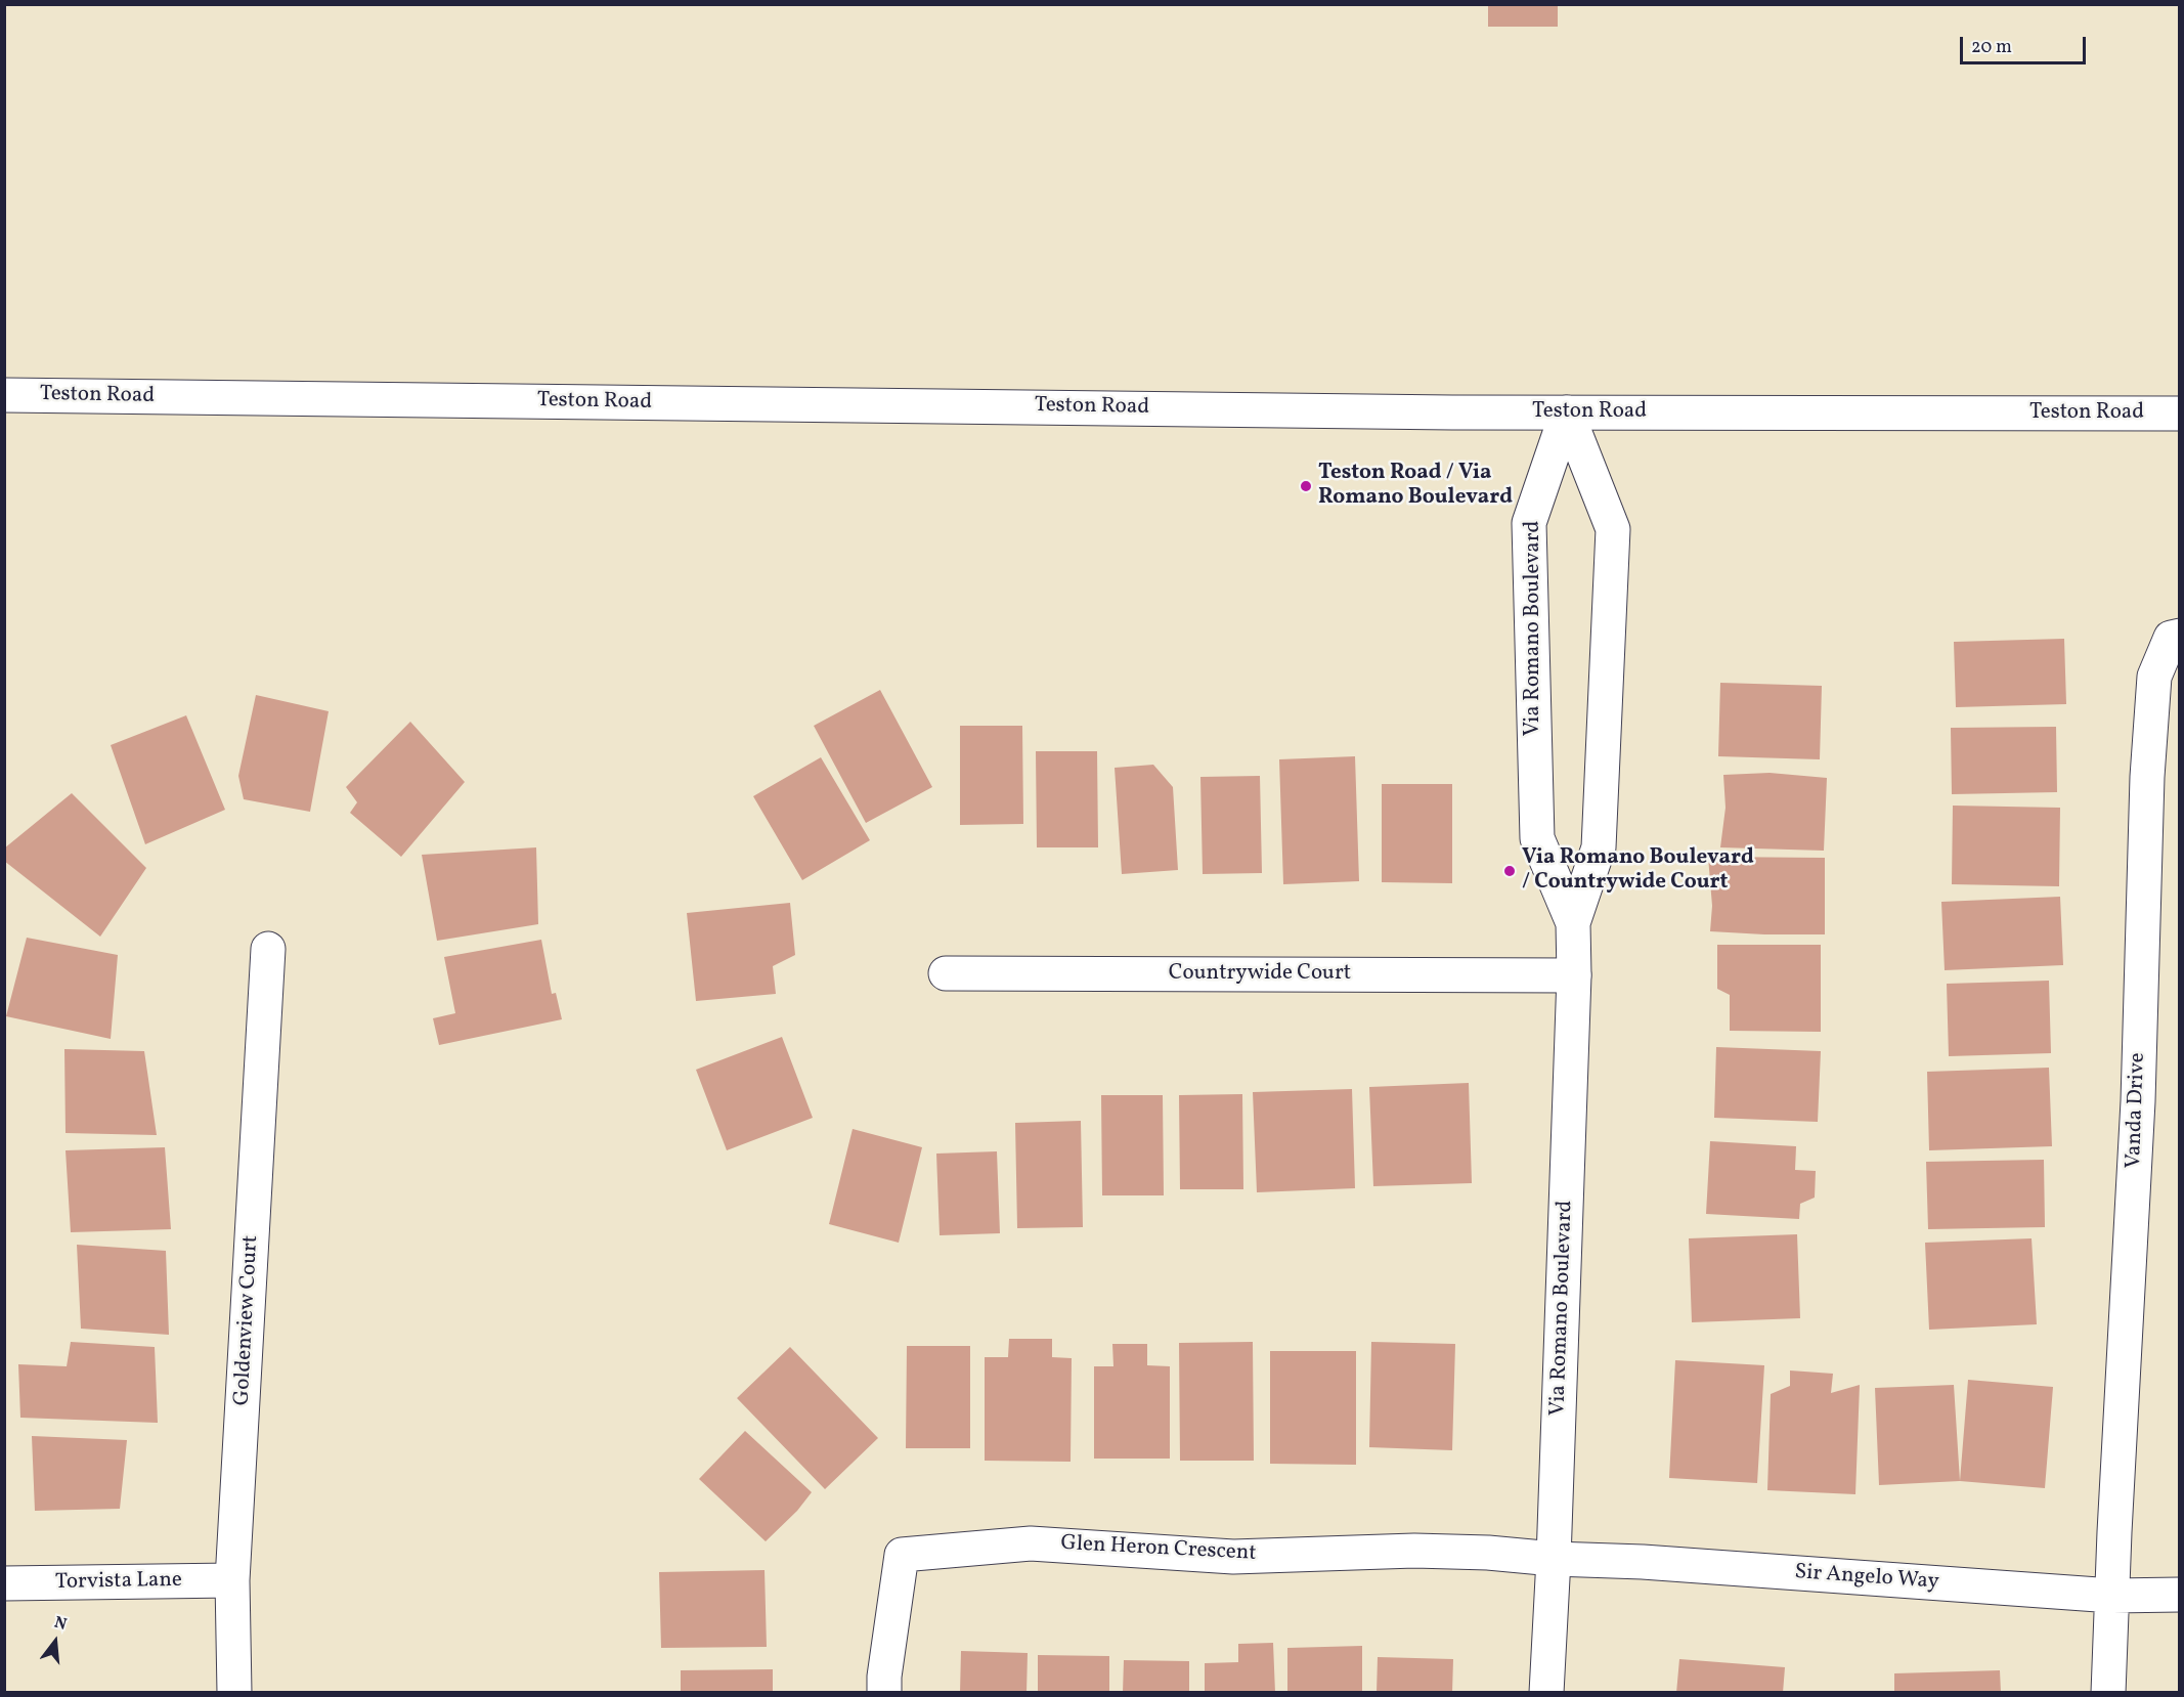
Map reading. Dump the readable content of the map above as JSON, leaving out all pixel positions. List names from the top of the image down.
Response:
{
  "streets": {
    "street": [
      "Teston Road",
      "Via Romano Boulevard",
      "Countrywide Court",
      "Vanda Drive",
      "Goldenview Court",
      "Glen Heron Crescent",
      "Sir Angelo Way",
      "Torvista Lane"
    ]
  },
  "crossings": [
    ["Teston Road", "Via Romano Boulevard"],
    ["Via Romano Boulevard", "Countrywide Court"],
    ["Via Romano Boulevard", "Glen Heron Crescent"],
    ["Via Romano Boulevard", "Sir Angelo Way"],
    ["Vanda Drive", "Sir Angelo Way"],
    ["Goldenview Court", "Torvista Lane"],
    ["Glen Heron Crescent", "Sir Angelo Way"]
  ],
  "places": ["Teston Road / Via Romano Boulevard", "Via Romano Boulevard / Countrywide Court"],
  "scale_bar": "20 m",
  "north": "top"
}
